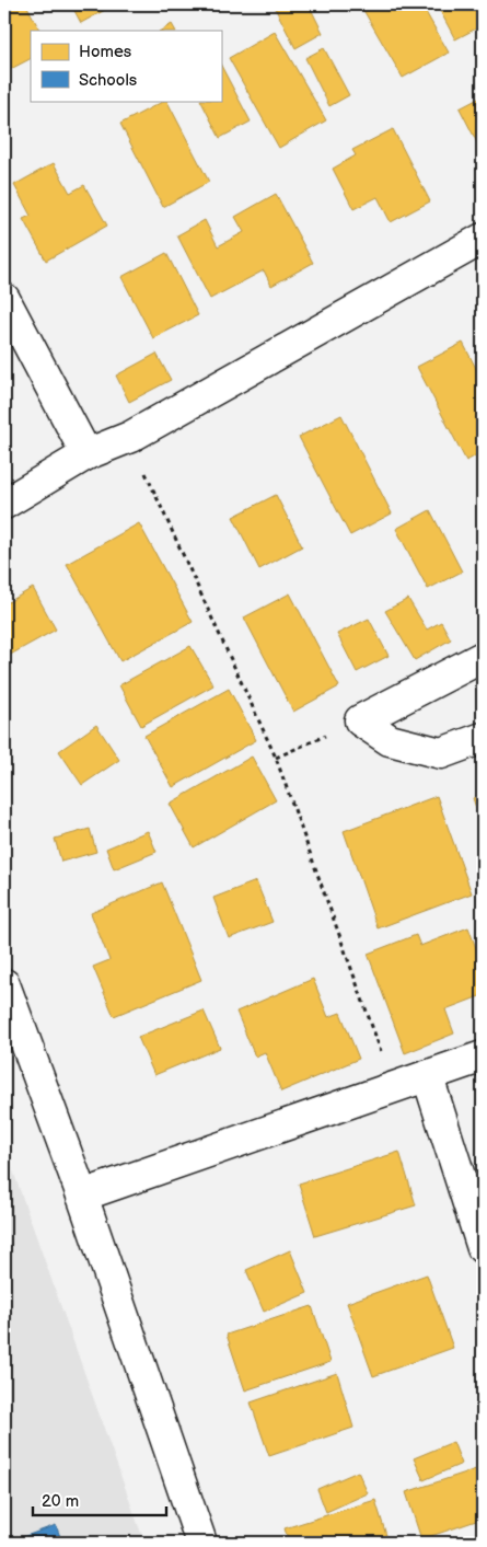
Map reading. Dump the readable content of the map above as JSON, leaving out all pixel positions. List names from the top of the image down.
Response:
{
  "legend": ["Homes", "Schools"],
  "scale_bar": "20 m"
}
